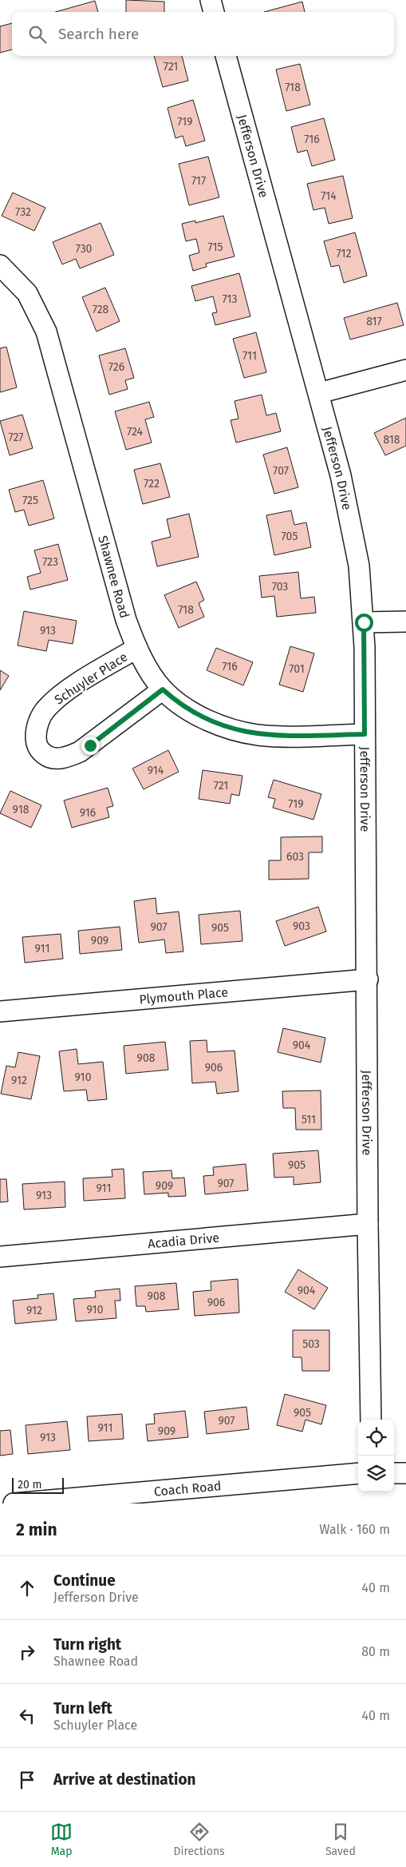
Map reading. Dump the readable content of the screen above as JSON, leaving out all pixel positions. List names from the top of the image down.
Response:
{
  "streets": {
    "street": [
      "Jefferson Drive",
      "Shawnee Road",
      "Schuyler Place",
      "Plymouth Place",
      "Acadia Drive",
      "Coach Road"
    ]
  },
  "crossings": [
    ["Jefferson Drive", "Shawnee Road"],
    ["Jefferson Drive", "Plymouth Place"],
    ["Jefferson Drive", "Acadia Drive"],
    ["Shawnee Road", "Schuyler Place"]
  ],
  "house_numbers": [
    "721",
    "718",
    "719",
    "716",
    "717",
    "714",
    "732",
    "715",
    "730",
    "712",
    "713",
    "728",
    "817",
    "711",
    "726",
    "724",
    "727",
    "818",
    "707",
    "722",
    "725",
    "705",
    "723",
    "703",
    "718",
    "913",
    "716",
    "701",
    "914",
    "721",
    "719",
    "918",
    "916",
    "603",
    "903",
    "907",
    "905",
    "909",
    "911",
    "904",
    "908",
    "906",
    "910",
    "912",
    "511",
    "905",
    "907",
    "909",
    "911",
    "913",
    "904",
    "908",
    "906",
    "910",
    "912",
    "503",
    "905",
    "907",
    "911",
    "909",
    "913"
  ],
  "scale_bar": "20 m",
  "page": {
    "search": "Search here",
    "scale": "20 m",
    "heading": ["2 min", "Walk · 160 m"],
    "list": [
      ["Continue", "Jefferson Drive", "40 m"],
      ["Turn right", "Shawnee Road", "80 m"],
      ["Turn left", "Schuyler Place", "40 m"],
      "Arrive at destination"
    ],
    "nav": ["Map", "Directions", "Saved"]
  }
}
